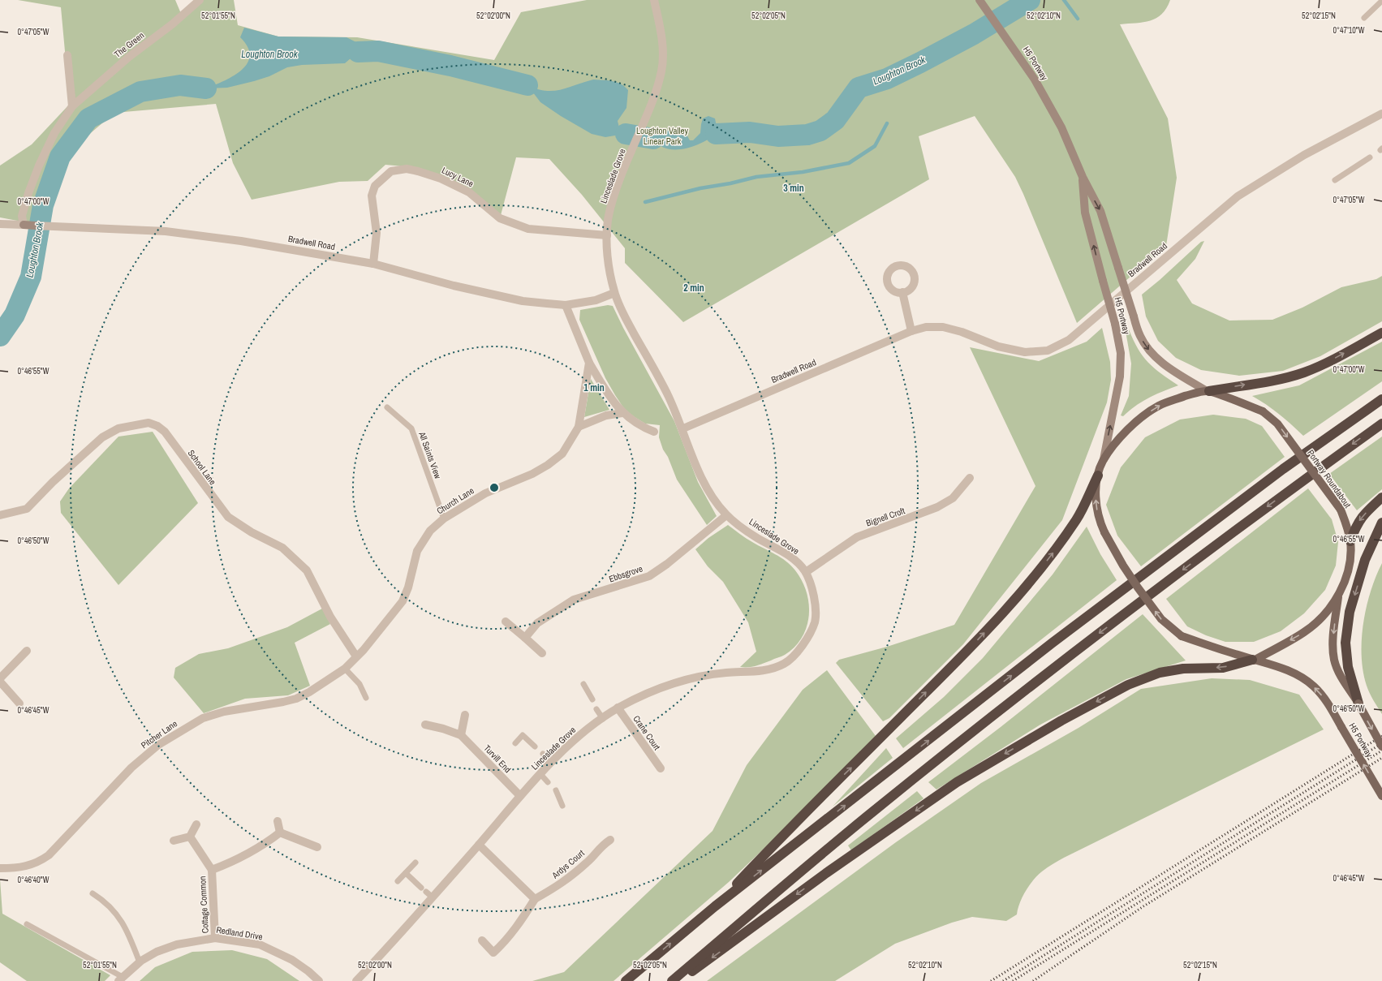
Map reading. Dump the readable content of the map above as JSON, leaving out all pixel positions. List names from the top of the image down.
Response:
{
  "streets": {
    "main road": ["H5 Portway", "Portway Roundabout"],
    "street": [
      "The Green",
      "Linceslade Grove",
      "Lucy Lane",
      "Bradwell Road",
      "School Lane",
      "Church Lane",
      "Bignell Croft",
      "Ebbsgrove",
      "Crane Court",
      "Pitcher Lane",
      "Turvill End",
      "Ardys Court",
      "Cottage Common",
      "Redland Drive"
    ],
    "lane": ["All Saints View"]
  },
  "crossings": [
    ["The Green", "Bradwell Road"],
    ["H5 Portway", "Portway Roundabout"],
    ["Linceslade Grove", "Lucy Lane"],
    ["Linceslade Grove", "Bradwell Road"],
    ["Linceslade Grove", "Bignell Croft"],
    ["Linceslade Grove", "Ebbsgrove"],
    ["Linceslade Grove", "Crane Court"],
    ["Linceslade Grove", "Turvill End"],
    ["Lucy Lane", "Bradwell Road"],
    ["All Saints View", "Church Lane"],
    ["School Lane", "Church Lane"],
    ["School Lane", "Pitcher Lane"],
    ["Church Lane", "Pitcher Lane"],
    ["Cottage Common", "Redland Drive"]
  ],
  "water": ["Loughton Brook"],
  "parks": ["Loughton Valley Linear Park"],
  "coordinates": [
    "52°01'55\"N",
    "52°02'00\"N",
    "52°02'05\"N",
    "52°02'10\"N",
    "52°02'15\"N",
    "0°47'10\"W",
    "0°47'05\"W",
    "0°47'00\"W",
    "0°46'55\"W",
    "0°46'50\"W",
    "0°46'45\"W",
    "0°46'40\"W"
  ],
  "rings": ["3 min", "2 min", "1 min"]
}
